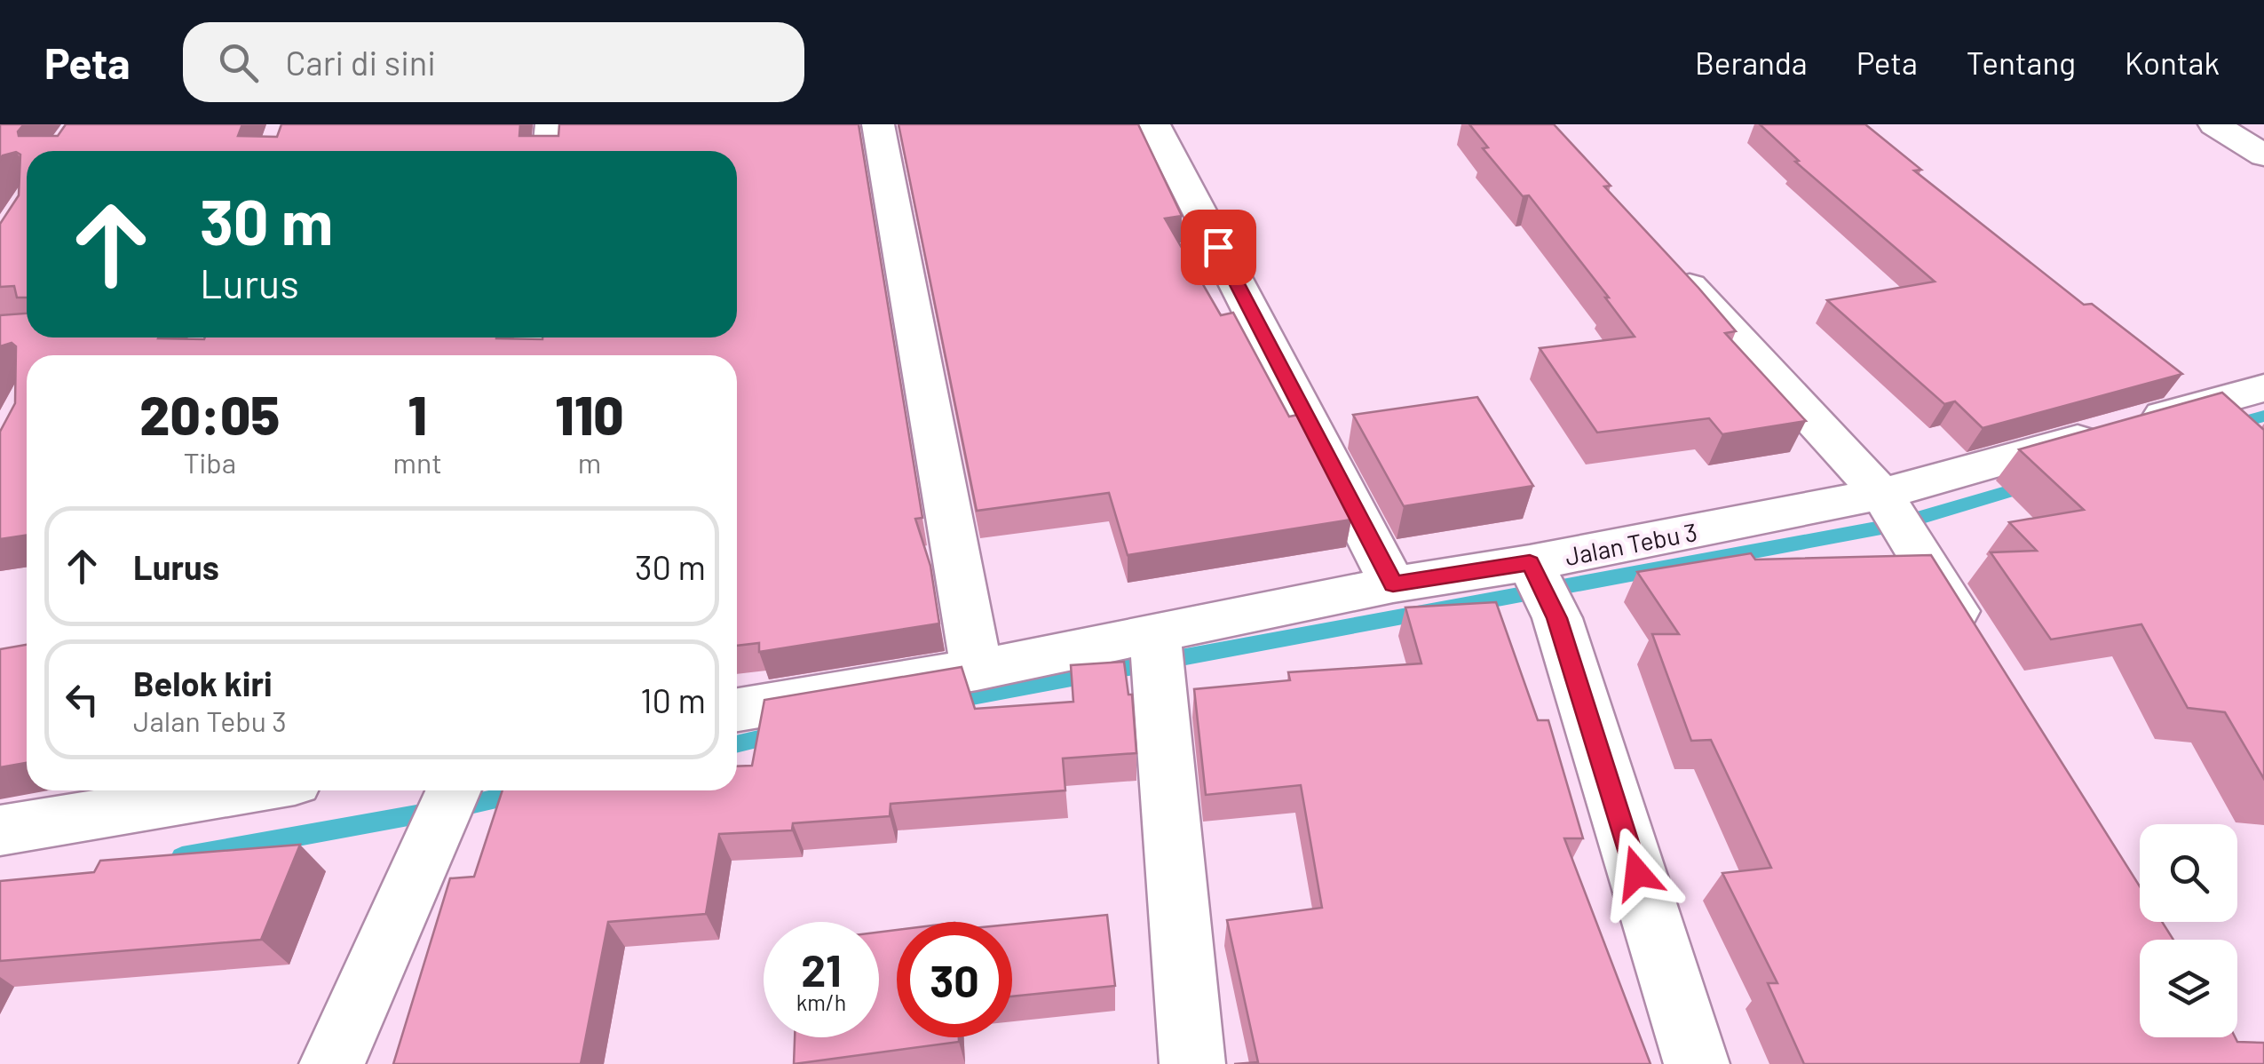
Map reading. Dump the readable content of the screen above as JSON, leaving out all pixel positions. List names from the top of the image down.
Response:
{
  "streets": {
    "street": ["Jalan Tebu 3"]
  },
  "page": {
    "header": "Peta",
    "search": "Cari di sini",
    "nav": [
      "Beranda",
      "Peta",
      "Tentang",
      "Kontak"
    ],
    "turn": ["30 m", "Lurus"],
    "eta": [
      "20:05",
      "Tiba",
      "1",
      "mnt",
      "110",
      "m"
    ],
    "list": [
      {
        "name": "Lurus",
        "value": "30 m"
      },
      {
        "name": "Belok kiri",
        "note": "Jalan Tebu 3",
        "value": "10 m"
      }
    ],
    "speed": "21 km/h",
    "limit": "30"
  }
}
